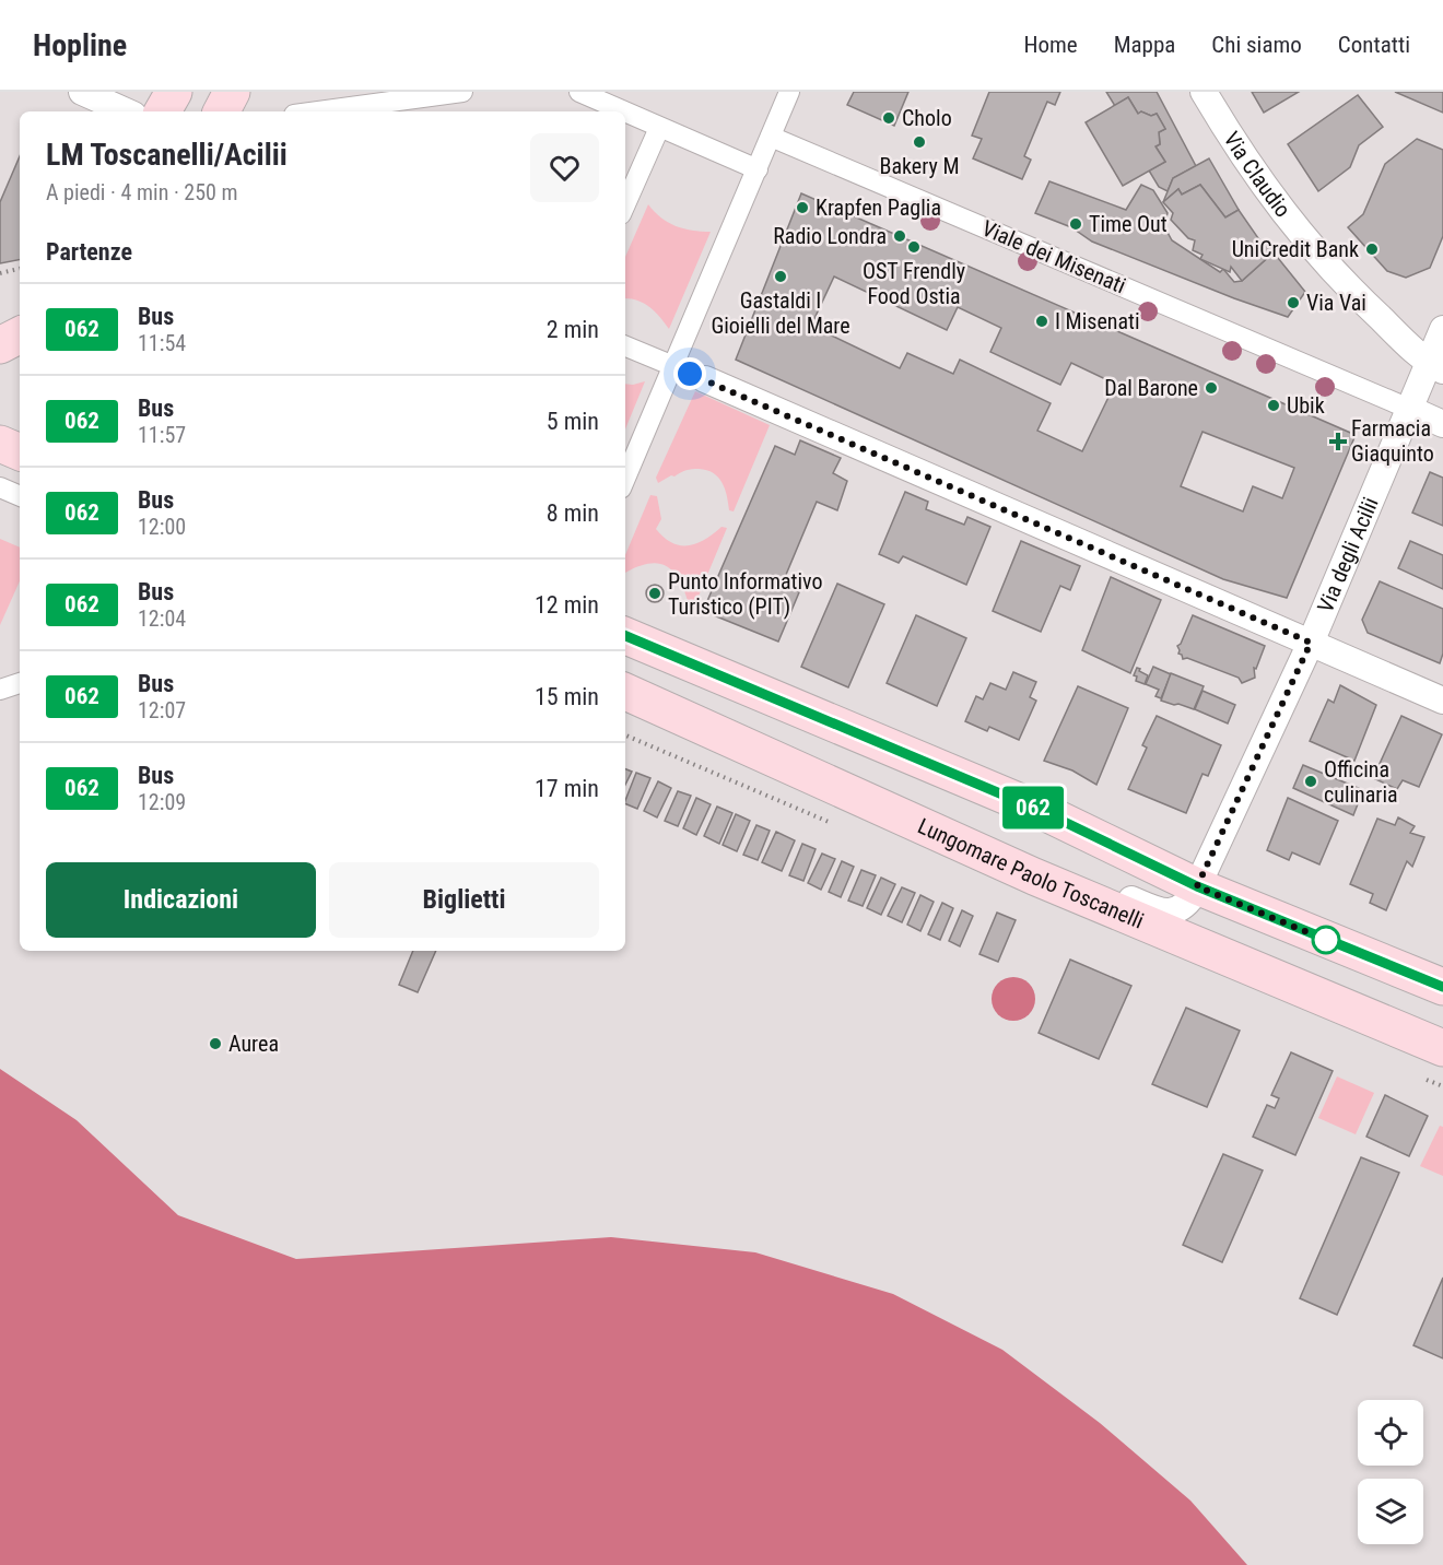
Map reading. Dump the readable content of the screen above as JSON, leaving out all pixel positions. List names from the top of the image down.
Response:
{
  "streets": {
    "main road": ["Lungomare Paolo Toscanelli"],
    "street": ["Via Claudio", "Viale dei Misenati", "Via degli Acilii"]
  },
  "crossings": [
    ["Via Claudio", "Via degli Acilii"],
    ["Viale dei Misenati", "Via degli Acilii"],
    ["Via degli Acilii", "Lungomare Paolo Toscanelli"]
  ],
  "places": {
    "other": [
      "Cholo",
      "Bakery M",
      "Krapfen Paglia",
      "Time Out",
      "Radio Londra",
      "OST Frendly Food Ostia",
      "UniCredit Bank",
      "Gastaldi I Gioielli del Mare",
      "Via Vai",
      "I Misenati",
      "Dal Barone",
      "Ubik",
      "Punto Informativo Turistico (PIT)",
      "Officina culinaria",
      "Aurea"
    ],
    "health": ["Farmacia Giaquinto"]
  },
  "lines": ["bus line 062"],
  "page": {
    "header": "Hopline",
    "nav": [
      "Home",
      "Mappa",
      "Chi siamo",
      "Contatti"
    ],
    "on_map": "062",
    "heading": [
      ["LM Toscanelli/Acilii", "A piedi · 4 min · 250 m"],
      "Partenze"
    ],
    "list": [
      {
        "mark": "062",
        "name": "Bus",
        "note": "11:54",
        "value": "2 min"
      },
      {
        "mark": "062",
        "name": "Bus",
        "note": "11:57",
        "value": "5 min"
      },
      {
        "mark": "062",
        "name": "Bus",
        "note": "12:00",
        "value": "8 min"
      },
      {
        "mark": "062",
        "name": "Bus",
        "note": "12:04",
        "value": "12 min"
      },
      {
        "mark": "062",
        "name": "Bus",
        "note": "12:07",
        "value": "15 min"
      },
      {
        "mark": "062",
        "name": "Bus",
        "note": "12:09",
        "value": "17 min"
      }
    ],
    "buttons": ["Indicazioni", "Biglietti"]
  }
}
